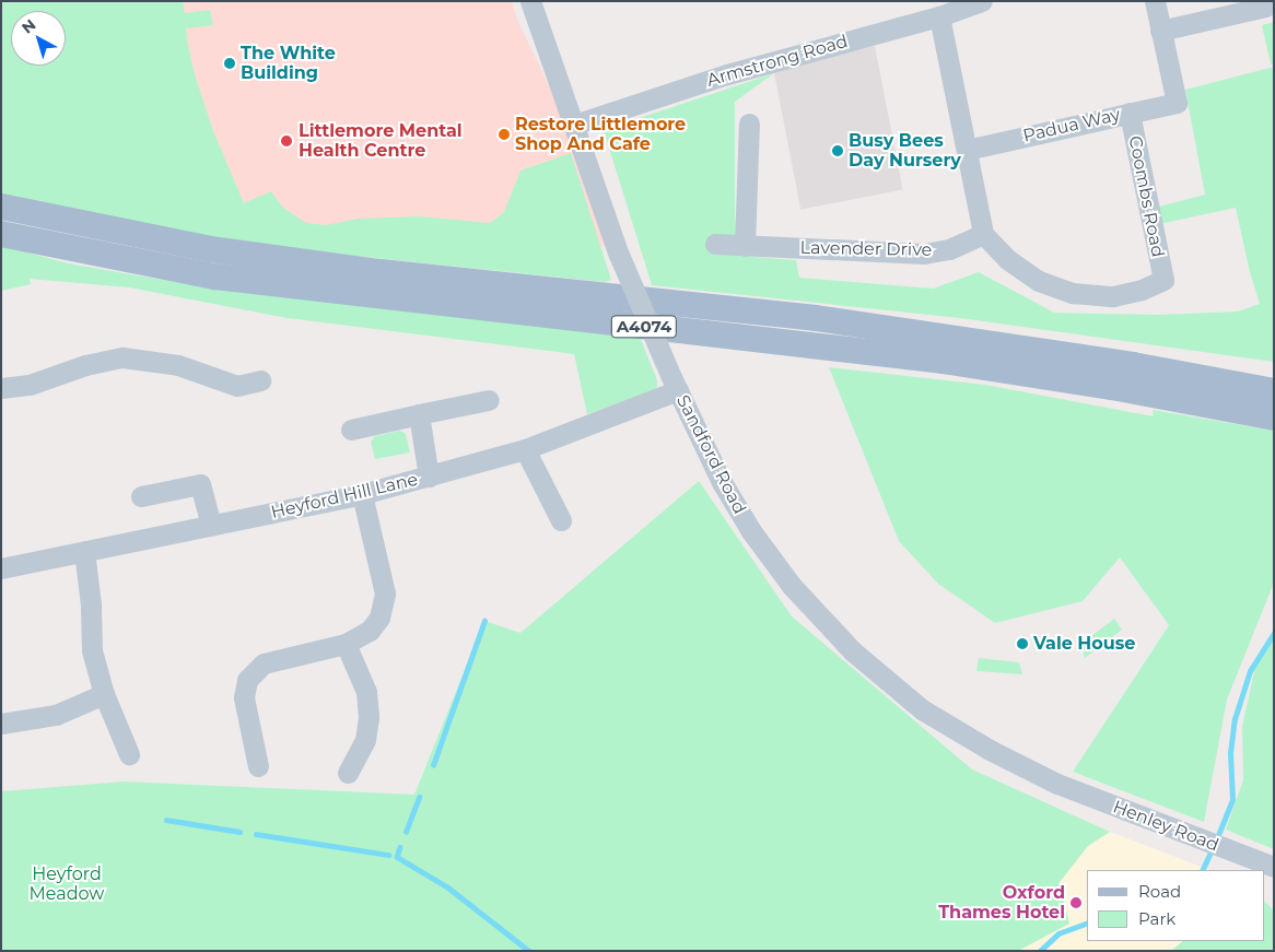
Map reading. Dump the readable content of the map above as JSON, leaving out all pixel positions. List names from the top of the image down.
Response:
{
  "streets": {
    "main road": ["A4074"],
    "street": [
      "Armstrong Road",
      "Padua Way",
      "Coombs Road",
      "Lavender Drive",
      "Sandford Road",
      "Heyford Hill Lane",
      "Henley Road"
    ]
  },
  "crossings": [
    ["Armstrong Road", "Sandford Road"],
    ["Padua Way", "Coombs Road"],
    ["Coombs Road", "Lavender Drive"],
    ["Sandford Road", "Heyford Hill Lane"],
    ["Sandford Road", "Henley Road"]
  ],
  "parks": ["Heyford Meadow"],
  "places": [
    "The White Building",
    "Restore Littlemore Shop And Cafe",
    "Littlemore Mental Health Centre",
    "Busy Bees Day Nursery",
    "Vale House",
    "Oxford Thames Hotel"
  ],
  "legend": ["Road", "Park"],
  "north": "top left"
}
